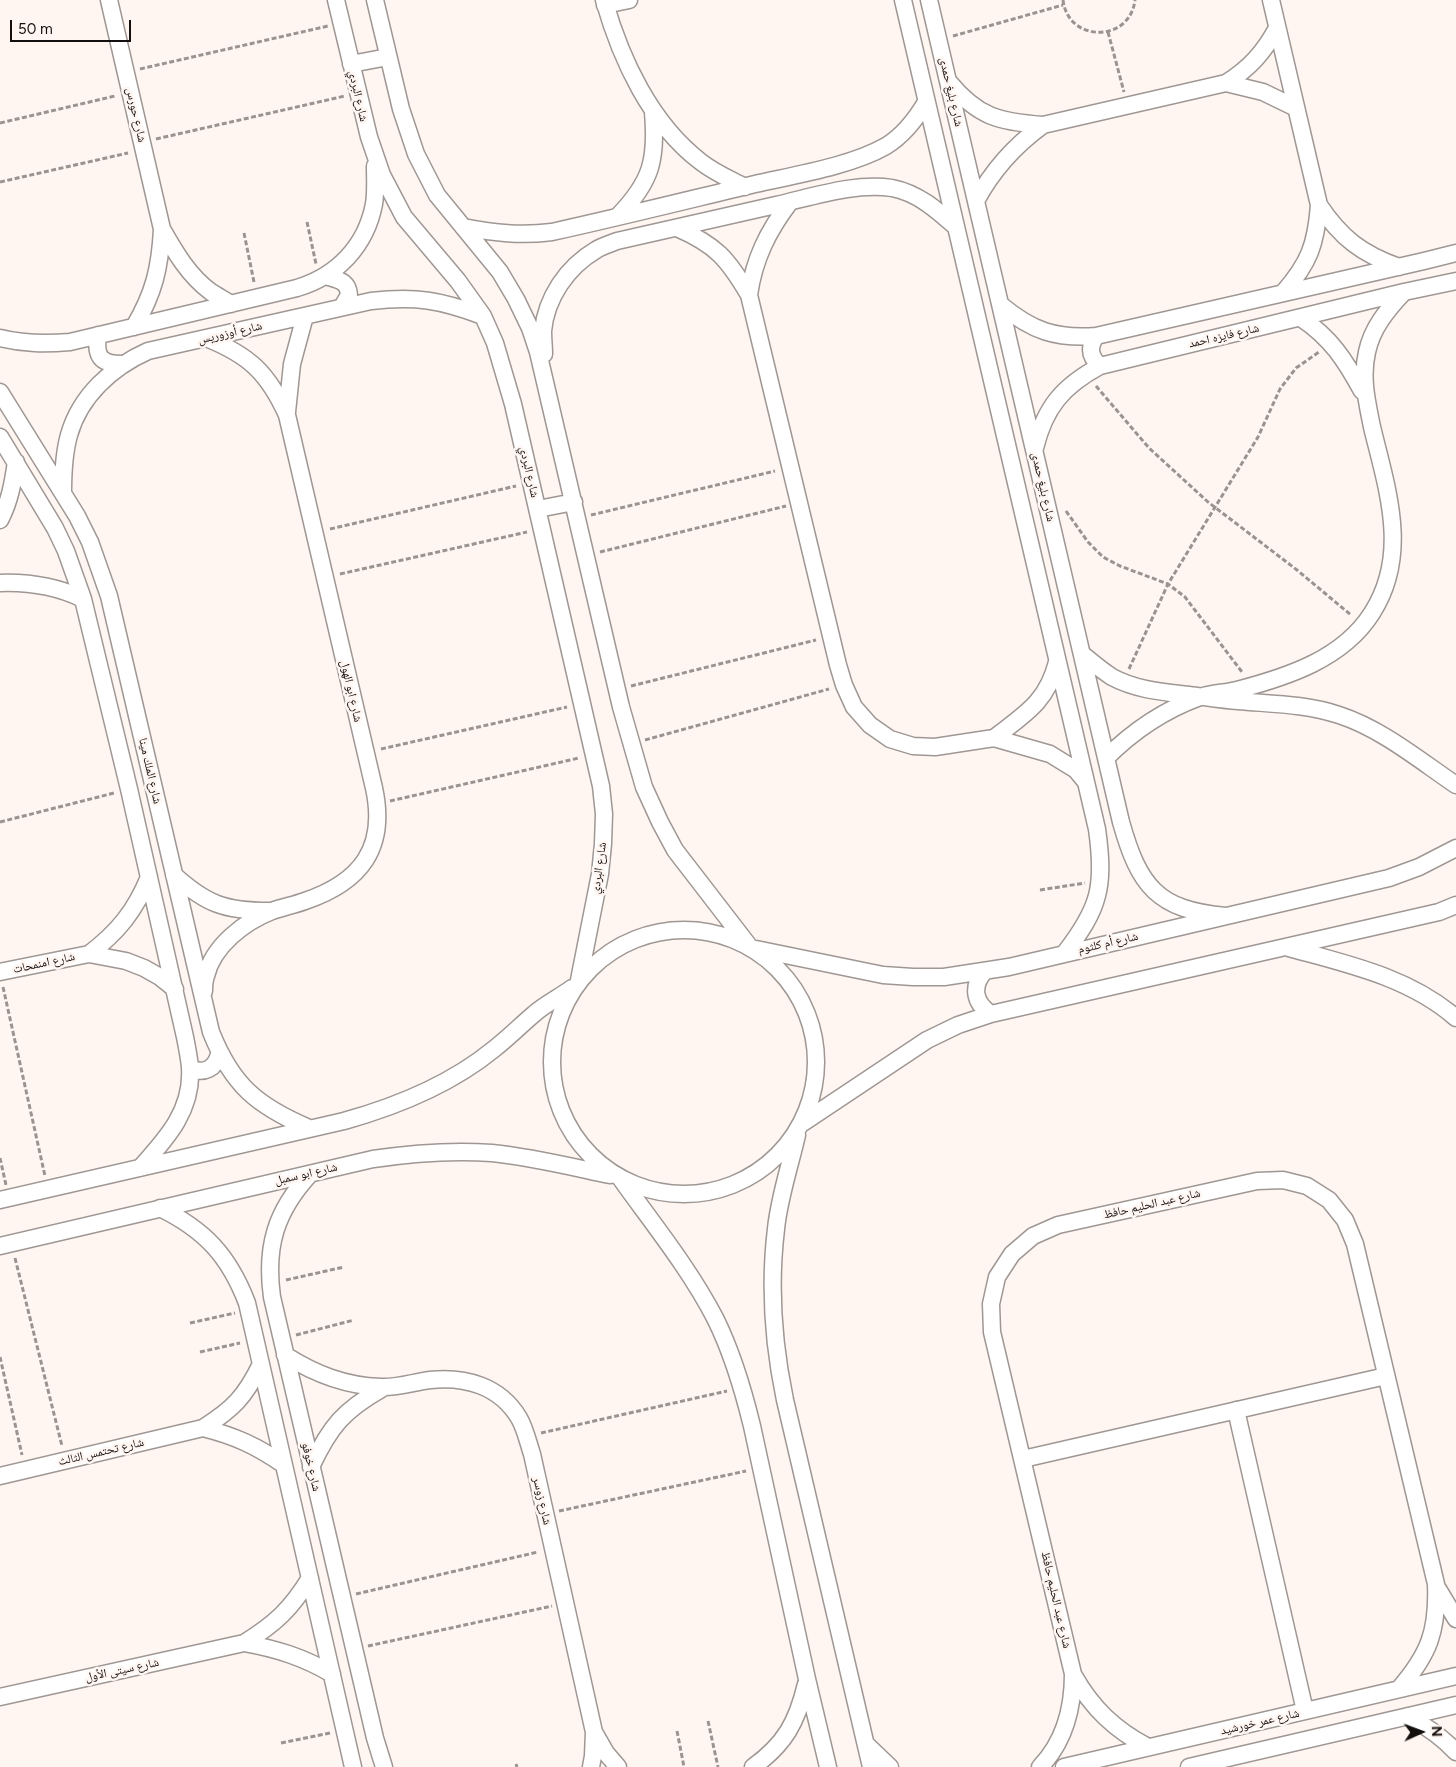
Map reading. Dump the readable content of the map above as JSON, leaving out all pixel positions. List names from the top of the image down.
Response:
{
  "streets": {
    "street": [
      "شارع بليغ حمدى",
      "شارع البردي",
      "شارع حورس",
      "شارع أوزوريس",
      "شارع فايزه احمد",
      "شارع ابو الهول",
      "شارع الملك مينا",
      "شارع أم كلثوم",
      "شارع امنمحات",
      "شارع ابو سمبل",
      "شارع عبد الحليم حافظ",
      "شارع تحتمس الثالث",
      "شارع خوفو",
      "شارع زوسر",
      "شارع سيتى الأول",
      "شارع عمر خورشيد"
    ]
  },
  "crossings": [
    ["شارع بليغ حمدى", "شارع فايزه احمد"],
    ["شارع بليغ حمدى", "شارع أم كلثوم"],
    ["شارع البردي", "شارع أوزوريس"],
    ["شارع أوزوريس", "شارع ابو الهول"],
    ["شارع أوزوريس", "شارع الملك مينا"],
    ["شارع ابو الهول", "شارع الملك مينا"],
    ["شارع الملك مينا", "شارع امنمحات"],
    ["شارع ابو سمبل", "شارع خوفو"],
    ["شارع عبد الحليم حافظ", "شارع عمر خورشيد"],
    ["شارع تحتمس الثالث", "شارع خوفو"],
    ["شارع خوفو", "شارع زوسر"],
    ["شارع خوفو", "شارع سيتى الأول"]
  ],
  "scale_bar": "50 m",
  "north": "right"
}
